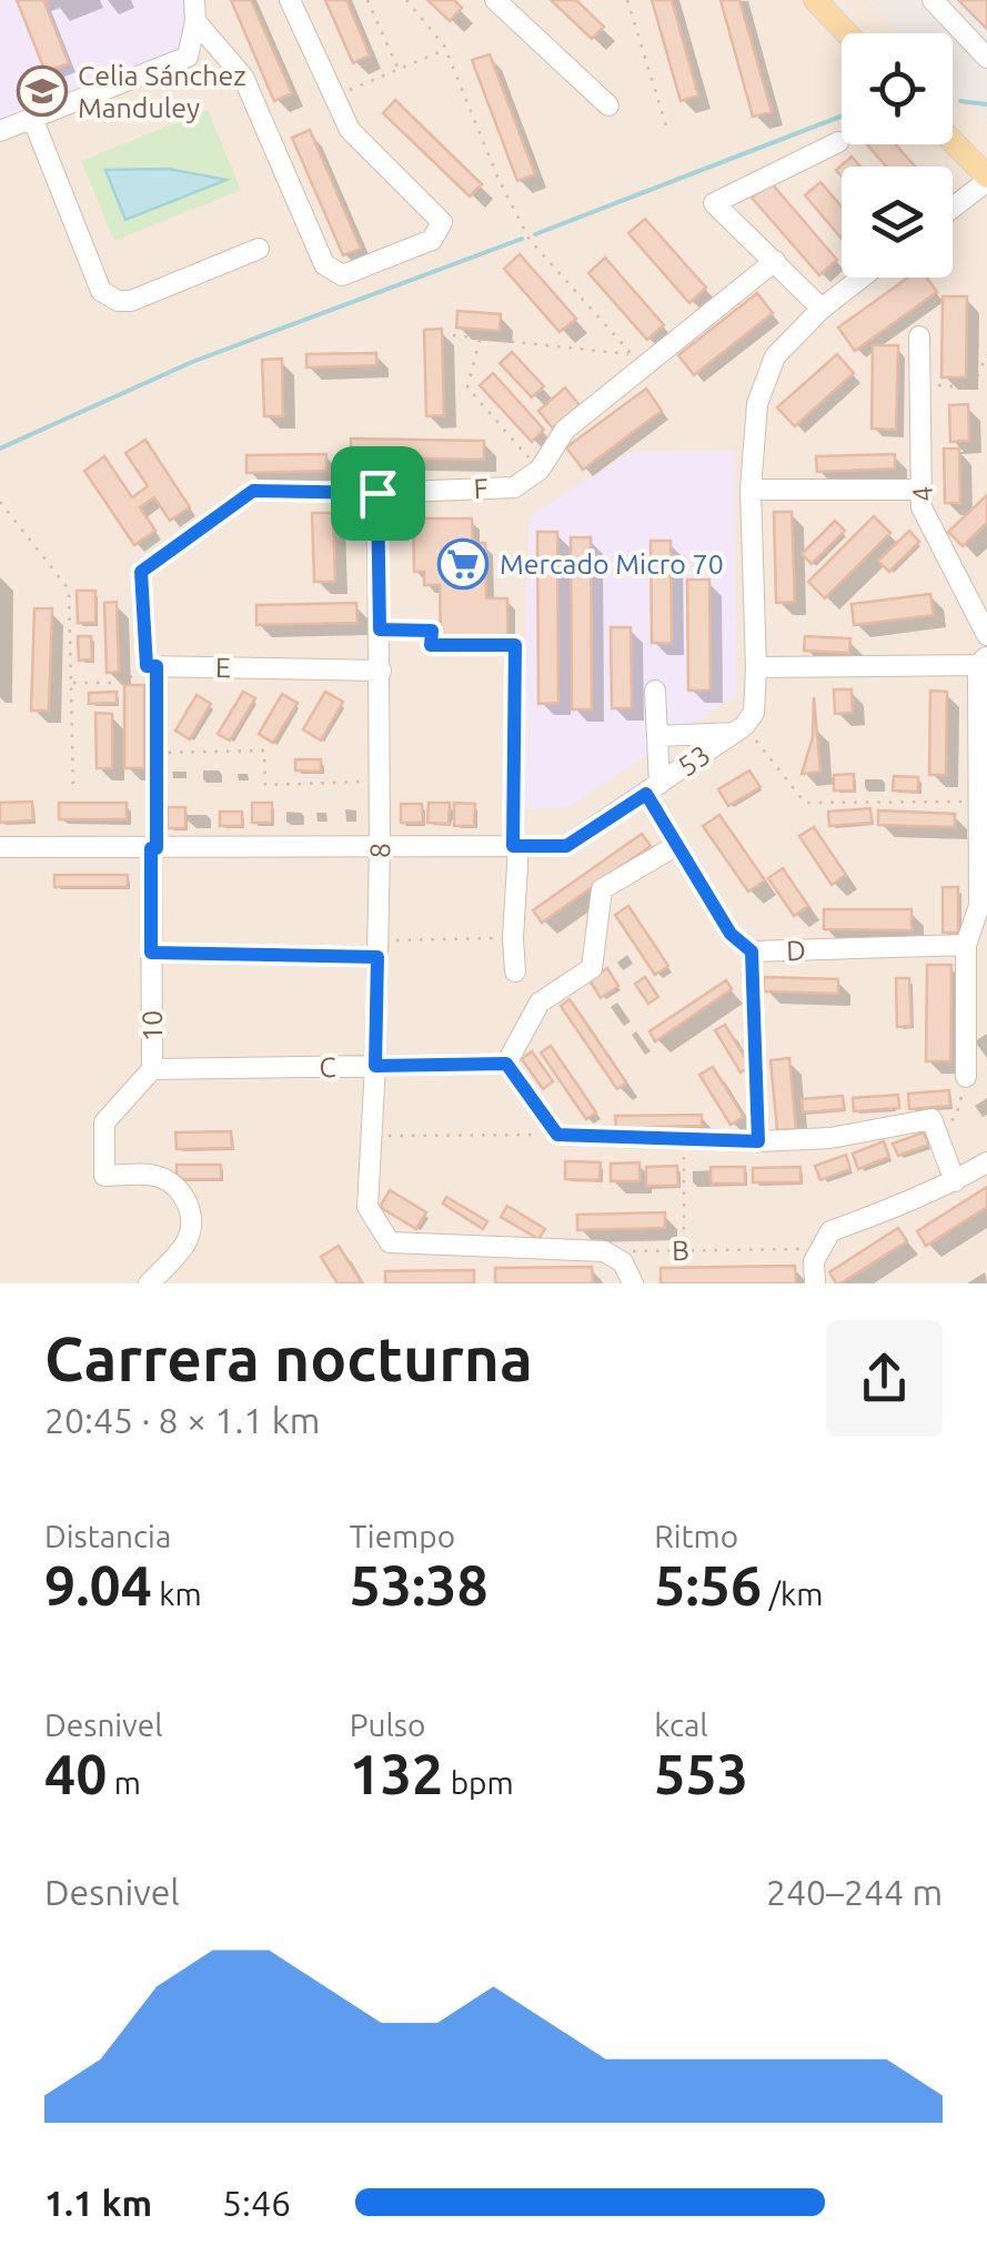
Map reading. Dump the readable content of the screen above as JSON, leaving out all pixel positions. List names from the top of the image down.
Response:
{
  "streets": {
    "street": [
      "F",
      "4",
      "E",
      "53",
      "8",
      "D",
      "10",
      "C"
    ],
    "path": ["B"]
  },
  "crossings": [
    ["F", "E"],
    ["F", "8"],
    ["E", "8"],
    ["53", "8"],
    ["53", "D"],
    ["53", "10"],
    ["8", "C"],
    ["8", "B"],
    ["10", "C"]
  ],
  "places": {
    "school or university": ["Celia Sánchez Manduley"],
    "supermarket": ["Mercado Micro 70"]
  },
  "page": {
    "heading": ["Carrera nocturna", "20:45 · 8 × 1.1 km"],
    "stats": [
      ["Distancia", "9.04 km"],
      ["Tiempo", "53:38"],
      ["Ritmo", "5:56 /km"],
      ["Desnivel", "40 m"],
      ["Pulso", "132 bpm"],
      ["kcal", "553"]
    ],
    "chart": ["Desnivel", "240–244 m"],
    "list": [
      {
        "name": "1.1 km",
        "note": "5:46"
      }
    ]
  }
}
